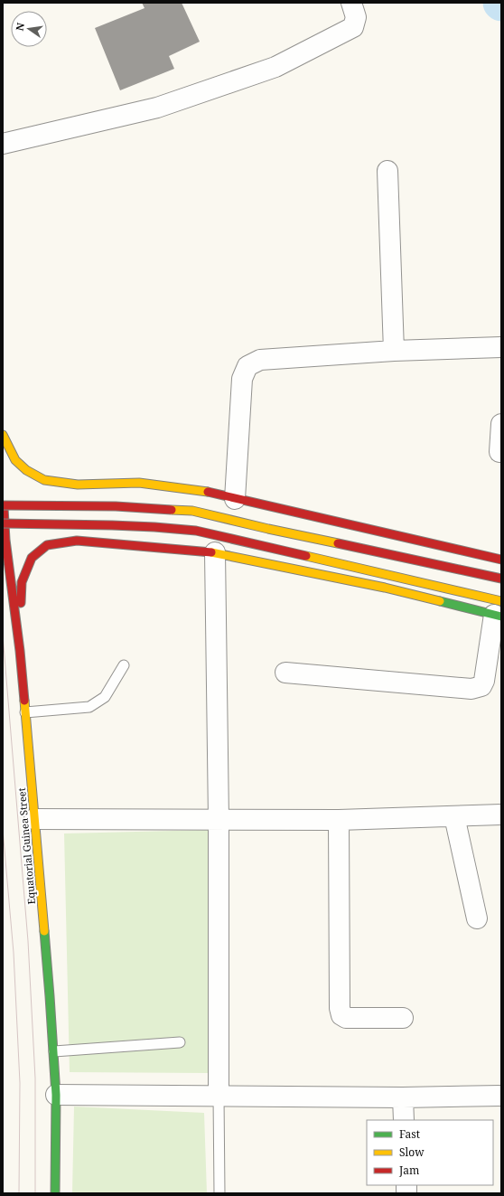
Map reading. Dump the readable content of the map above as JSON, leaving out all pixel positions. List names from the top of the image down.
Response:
{
  "streets": {
    "main road": ["Equatorial Guinea Street"]
  },
  "legend": ["Fast", "Slow", "Jam"],
  "north": "left"
}
